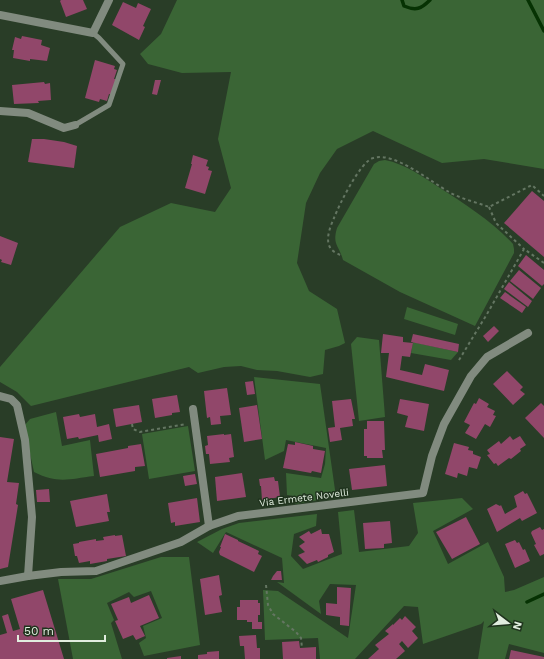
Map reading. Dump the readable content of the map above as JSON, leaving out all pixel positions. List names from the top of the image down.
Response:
{
  "streets": {
    "street": ["Via Ermete Novelli"]
  },
  "scale_bar": "50 m",
  "north": "right"
}
